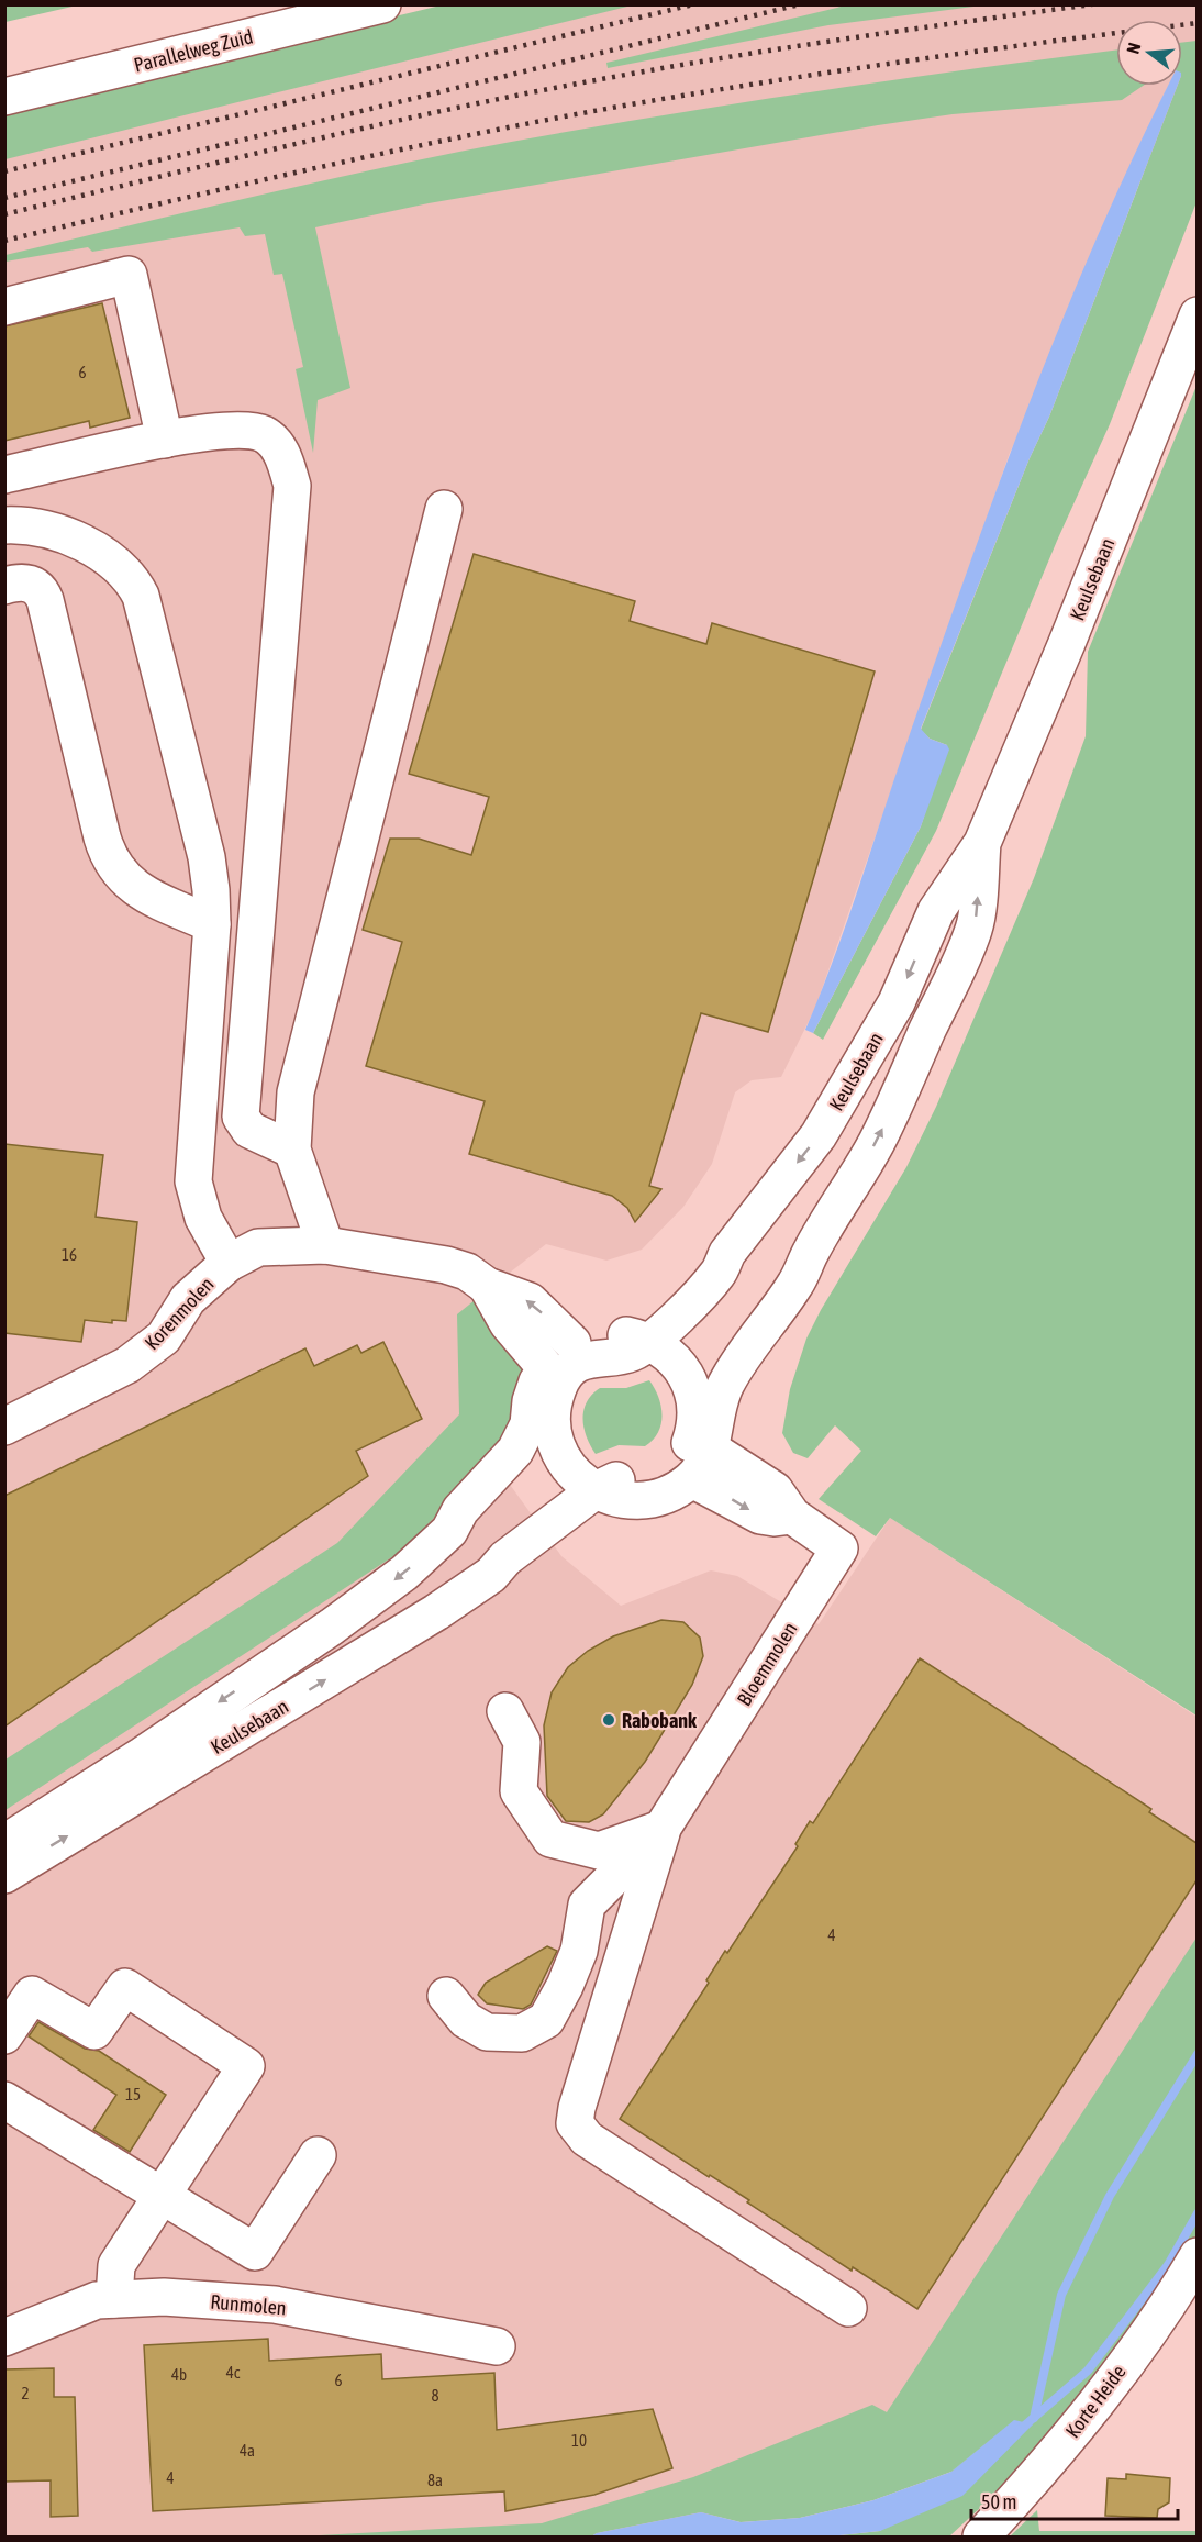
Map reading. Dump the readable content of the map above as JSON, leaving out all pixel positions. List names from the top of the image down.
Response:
{
  "streets": {
    "main road": [
      "Parallelweg Zuid",
      "Keulsebaan",
      "Korenmolen",
      "Bloemmolen",
      "Runmolen",
      "Korte Heide"
    ]
  },
  "crossings": [
    ["Keulsebaan", "Bloemmolen"]
  ],
  "places": ["Rabobank"],
  "house_numbers": [
    "6",
    "16",
    "4",
    "15",
    "4c",
    "4b",
    "6",
    "2",
    "8",
    "10",
    "4a",
    "4",
    "8a"
  ],
  "scale_bar": "50 m",
  "north": "left"
}
